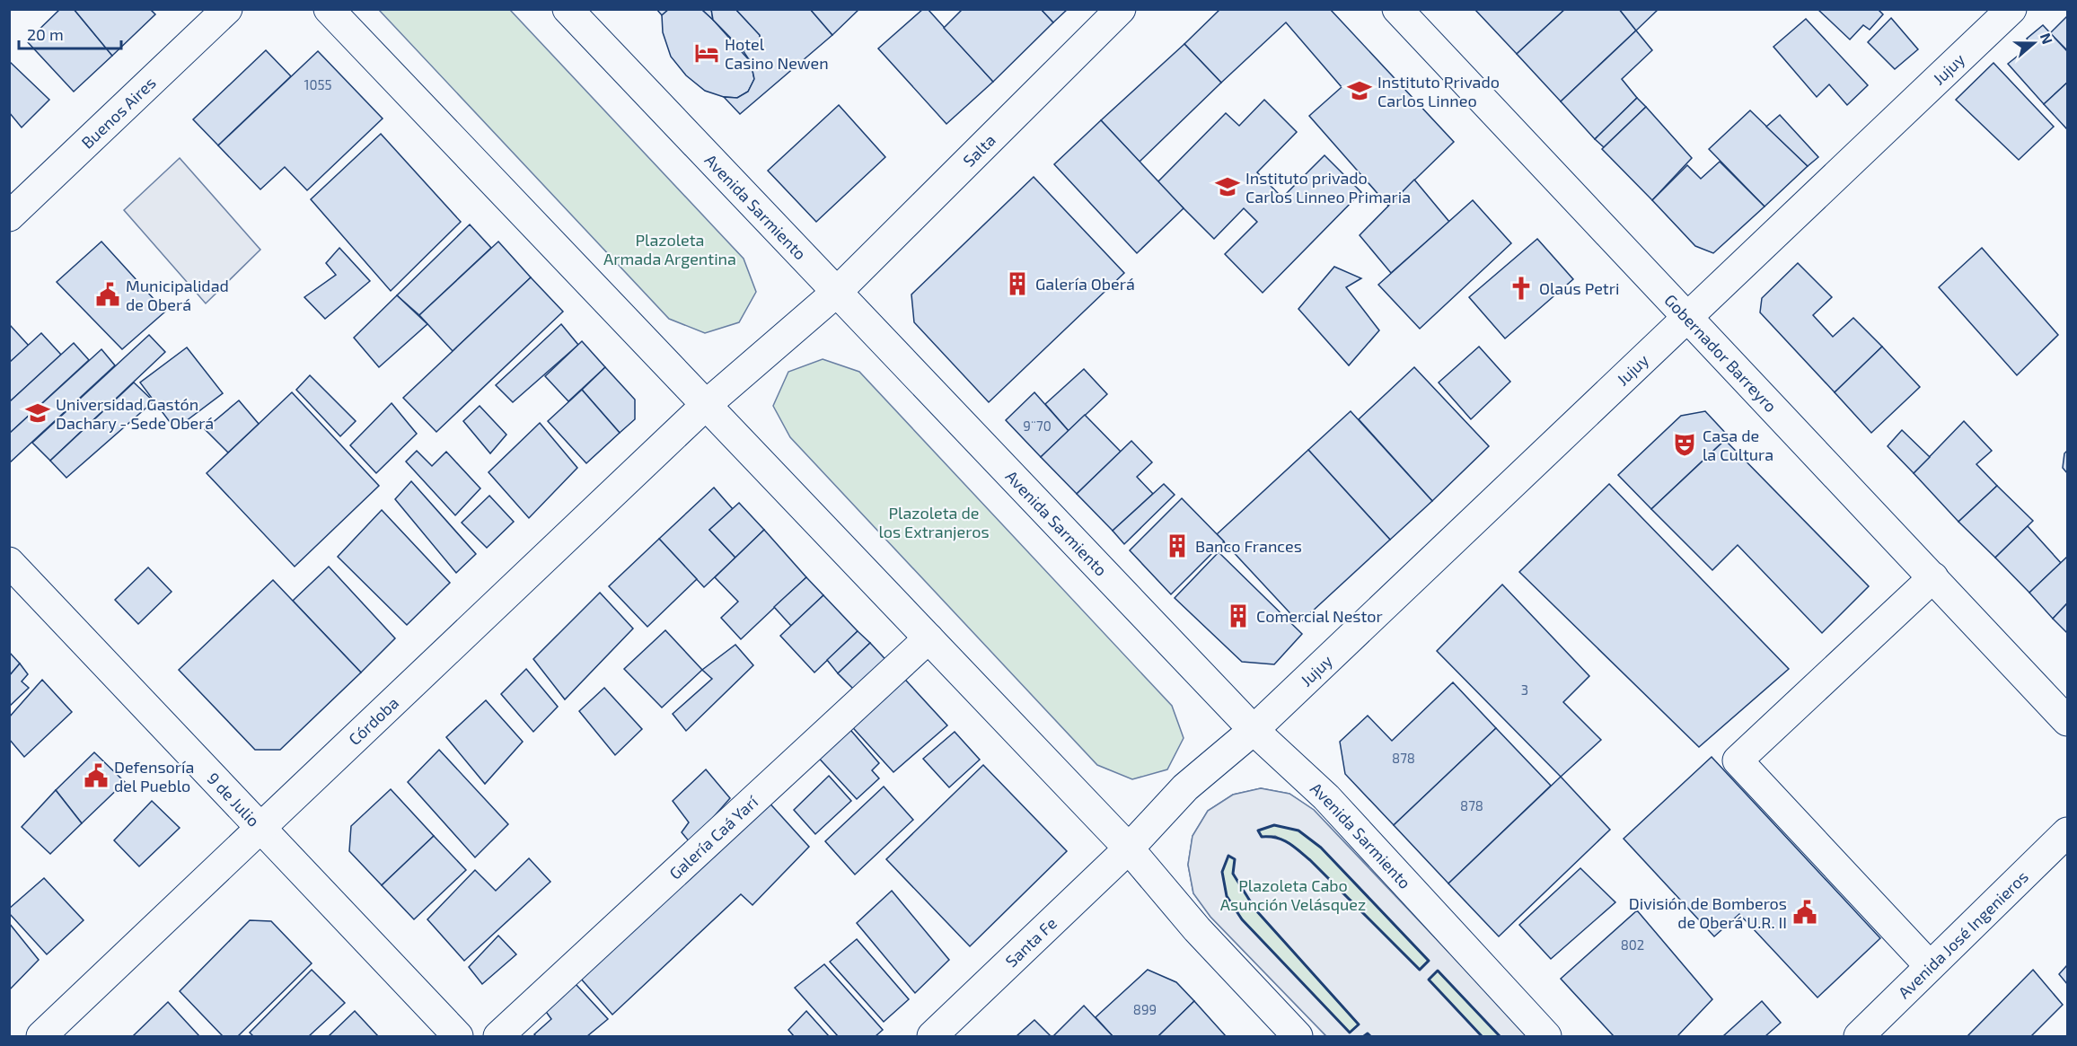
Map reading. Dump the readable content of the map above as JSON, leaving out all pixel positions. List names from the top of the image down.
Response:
{
  "streets": {
    "street": [
      "Jujuy",
      "Buenos Aires",
      "Salta",
      "Avenida Sarmiento",
      "Gobernador Barreyro",
      "Córdoba",
      "9 de Julio",
      "Galería Caá Yarí",
      "Avenida José Ingenieros",
      "Santa Fe"
    ]
  },
  "crossings": [
    ["Jujuy", "Avenida Sarmiento"],
    ["Jujuy", "Gobernador Barreyro"],
    ["Jujuy", "Santa Fe"],
    ["Salta", "Avenida Sarmiento"],
    ["Salta", "Córdoba"],
    ["Córdoba", "9 de Julio"]
  ],
  "parks": ["Plazoleta Armada Argentina", "Plazoleta de los Extranjeros", "Plazoleta Cabo Asunción Velásquez"],
  "places": {
    "hotel": ["Hotel Casino Newen"],
    "school or university": ["Instituto Privado Carlos Linneo", "Instituto privado Carlos Linneo Primaria", "Universidad Gastón Dachary - Sede Oberá"],
    "building": ["Galería Oberá", "Banco Frances", "Comercial Nestor"],
    "church": ["Olaus Petri"],
    "public building": ["Municipalidad de Oberá", "Defensoría del Pueblo", "División de Bomberos de Oberá U.R. II"],
    "theatre": ["Casa de la Cultura"]
  },
  "house_numbers": [
    "1055",
    "9¨70",
    "3",
    "878",
    "878",
    "802",
    "899"
  ],
  "scale_bar": "20 m",
  "north": "right"
}
